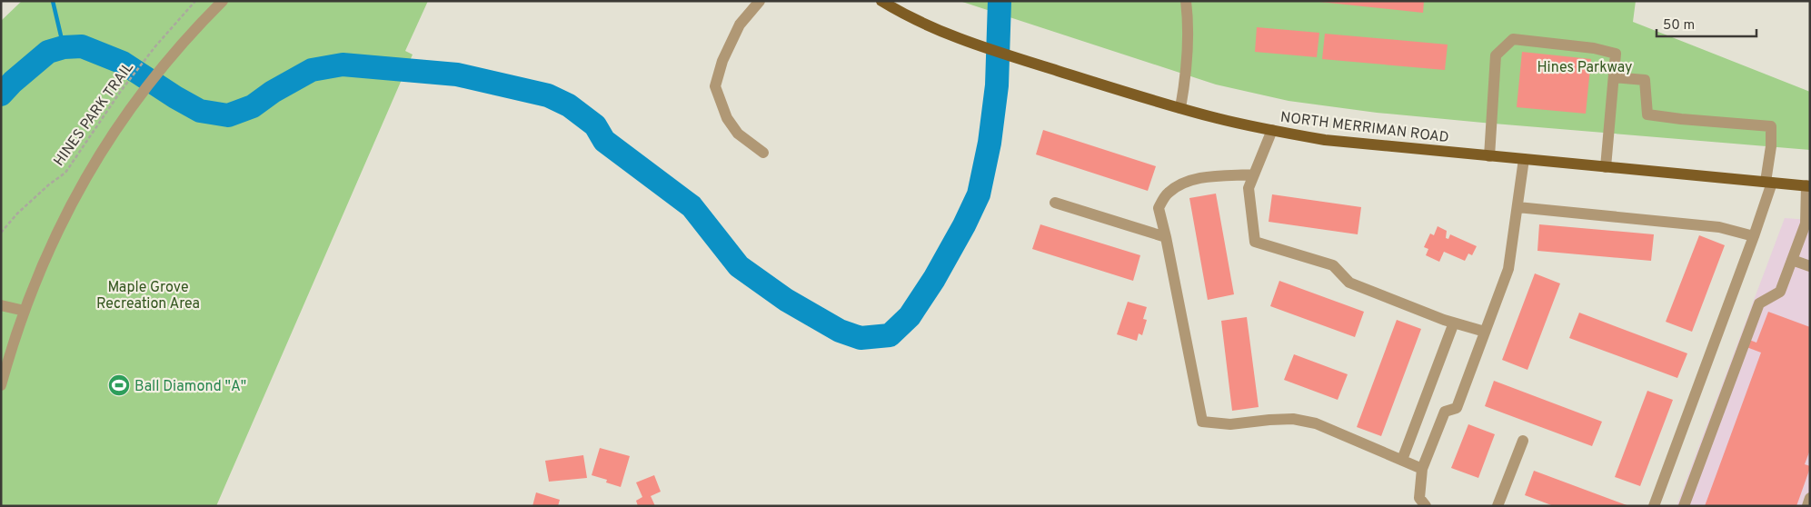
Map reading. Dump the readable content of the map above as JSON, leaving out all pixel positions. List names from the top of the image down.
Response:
{
  "streets": {
    "main road": ["NORTH MERRIMAN ROAD"],
    "path": ["HINES PARK TRAIL"]
  },
  "parks": ["Hines Parkway", "Maple Grove Recreation Area"],
  "places": {
    "sports": ["Ball Diamond \"A\""]
  },
  "scale_bar": "50 m"
}
